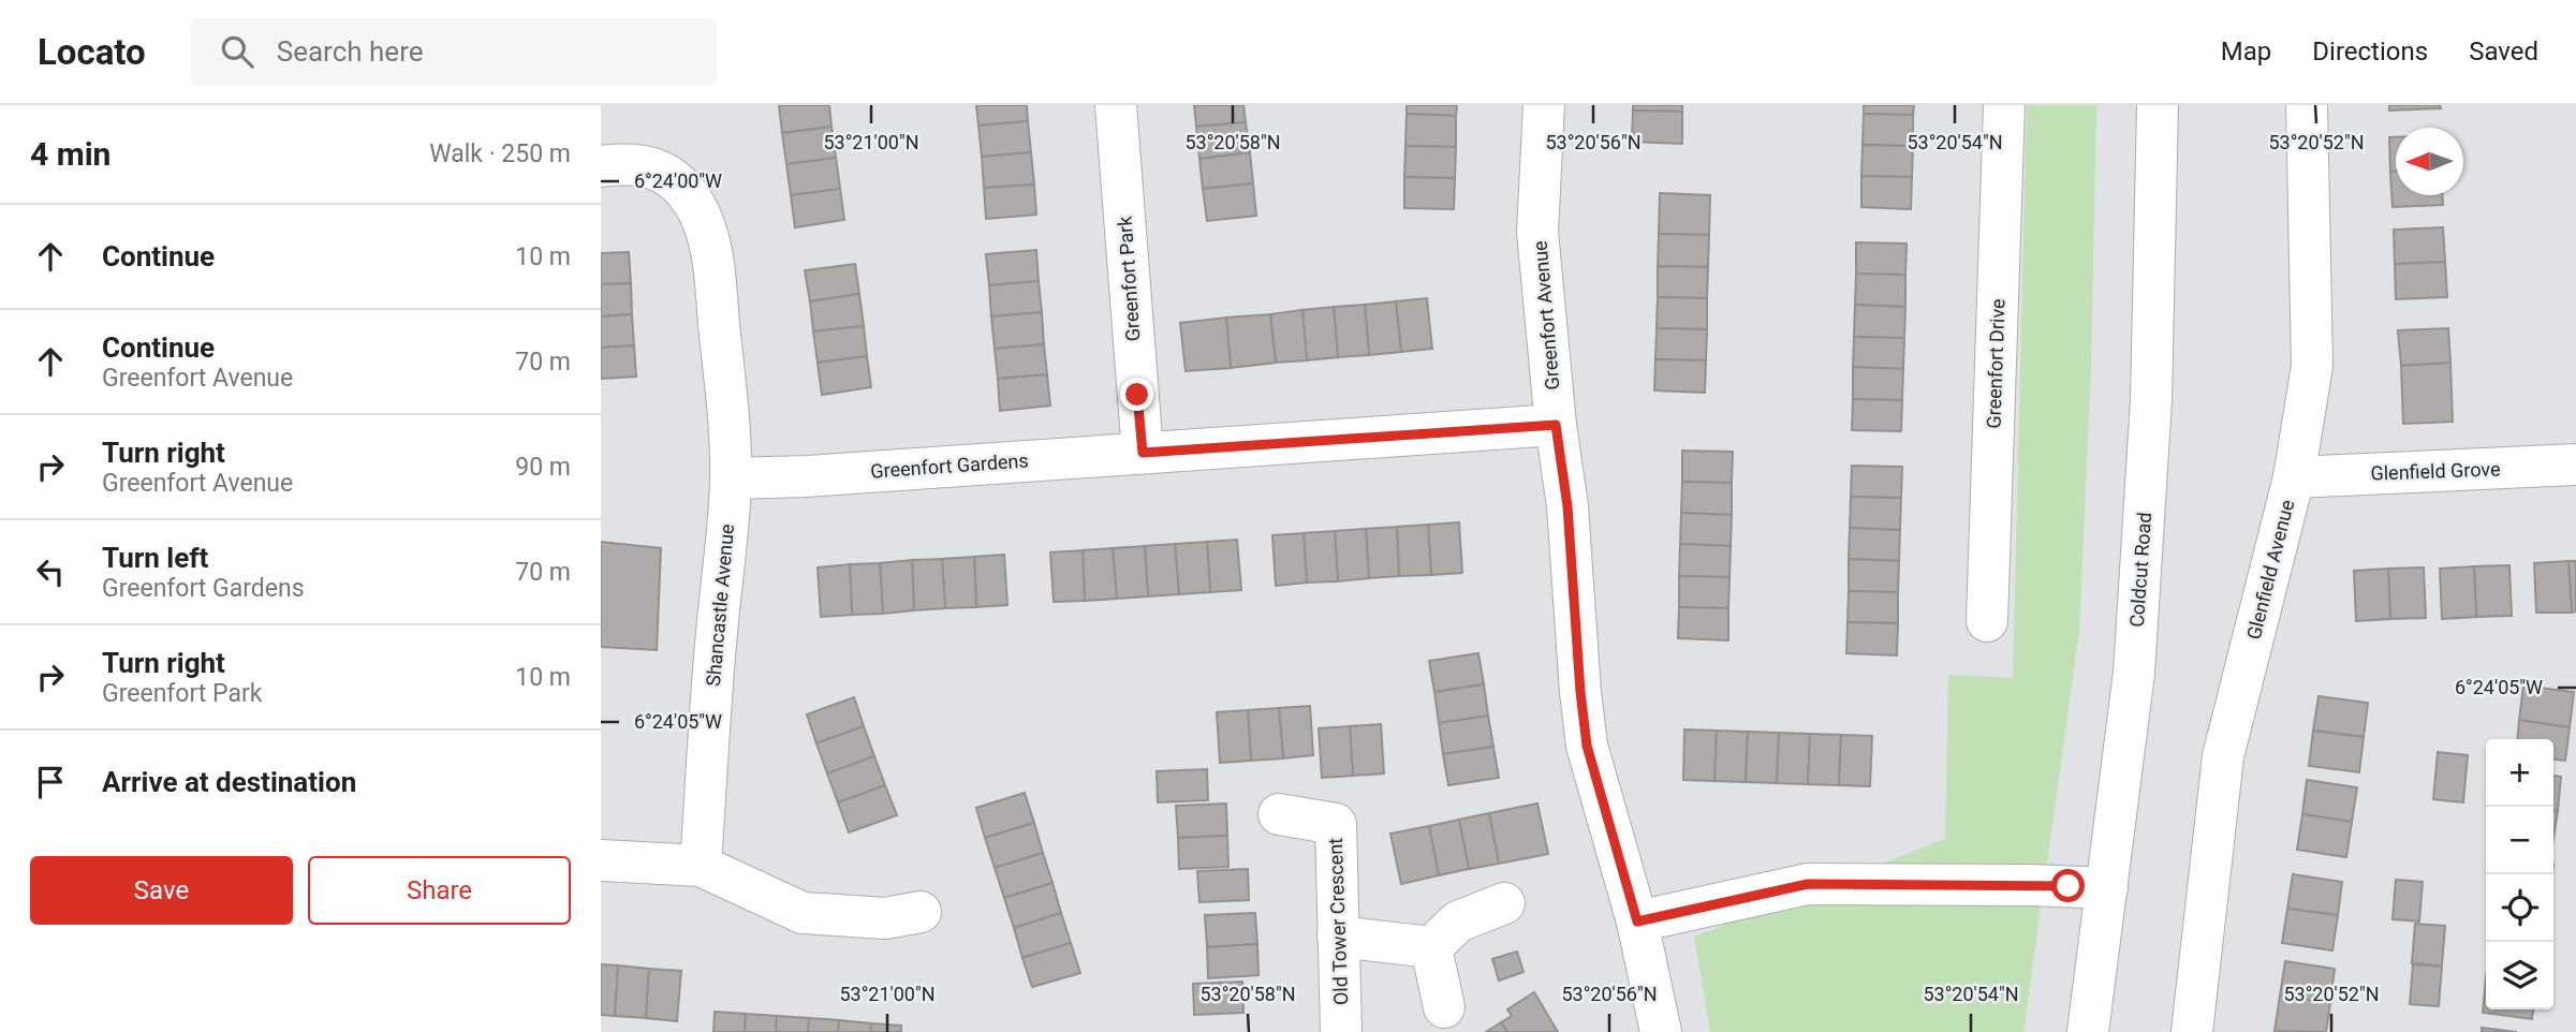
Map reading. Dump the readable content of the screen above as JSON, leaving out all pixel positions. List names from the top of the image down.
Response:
{
  "streets": {
    "street": [
      "Greenfort Park",
      "Greenfort Avenue",
      "Greenfort Drive",
      "Greenfort Gardens",
      "Glenfield Grove",
      "Coldcut Road",
      "Glenfield Avenue",
      "Shancastle Avenue",
      "Old Tower Crescent"
    ]
  },
  "crossings": [
    ["Greenfort Park", "Greenfort Gardens"],
    ["Greenfort Avenue", "Greenfort Gardens"],
    ["Greenfort Gardens", "Shancastle Avenue"],
    ["Glenfield Grove", "Glenfield Avenue"]
  ],
  "north": "left",
  "page": {
    "header": "Locato",
    "search": "Search here",
    "nav": ["Map", "Directions", "Saved"],
    "heading": ["4 min", "Walk · 250 m"],
    "list": [
      ["Continue", "10 m"],
      ["Continue", "Greenfort Avenue", "70 m"],
      ["Turn right", "Greenfort Avenue", "90 m"],
      ["Turn left", "Greenfort Gardens", "70 m"],
      ["Turn right", "Greenfort Park", "10 m"],
      "Arrive at destination"
    ],
    "map_buttons": ["+", "−"],
    "buttons": ["Save", "Share"]
  },
  "coordinates": [
    "53°21'00\"N",
    "53°20'58\"N",
    "53°20'56\"N",
    "53°20'54\"N",
    "53°20'52\"N",
    "6°24'00\"W",
    "6°24'05\"W"
  ]
}
